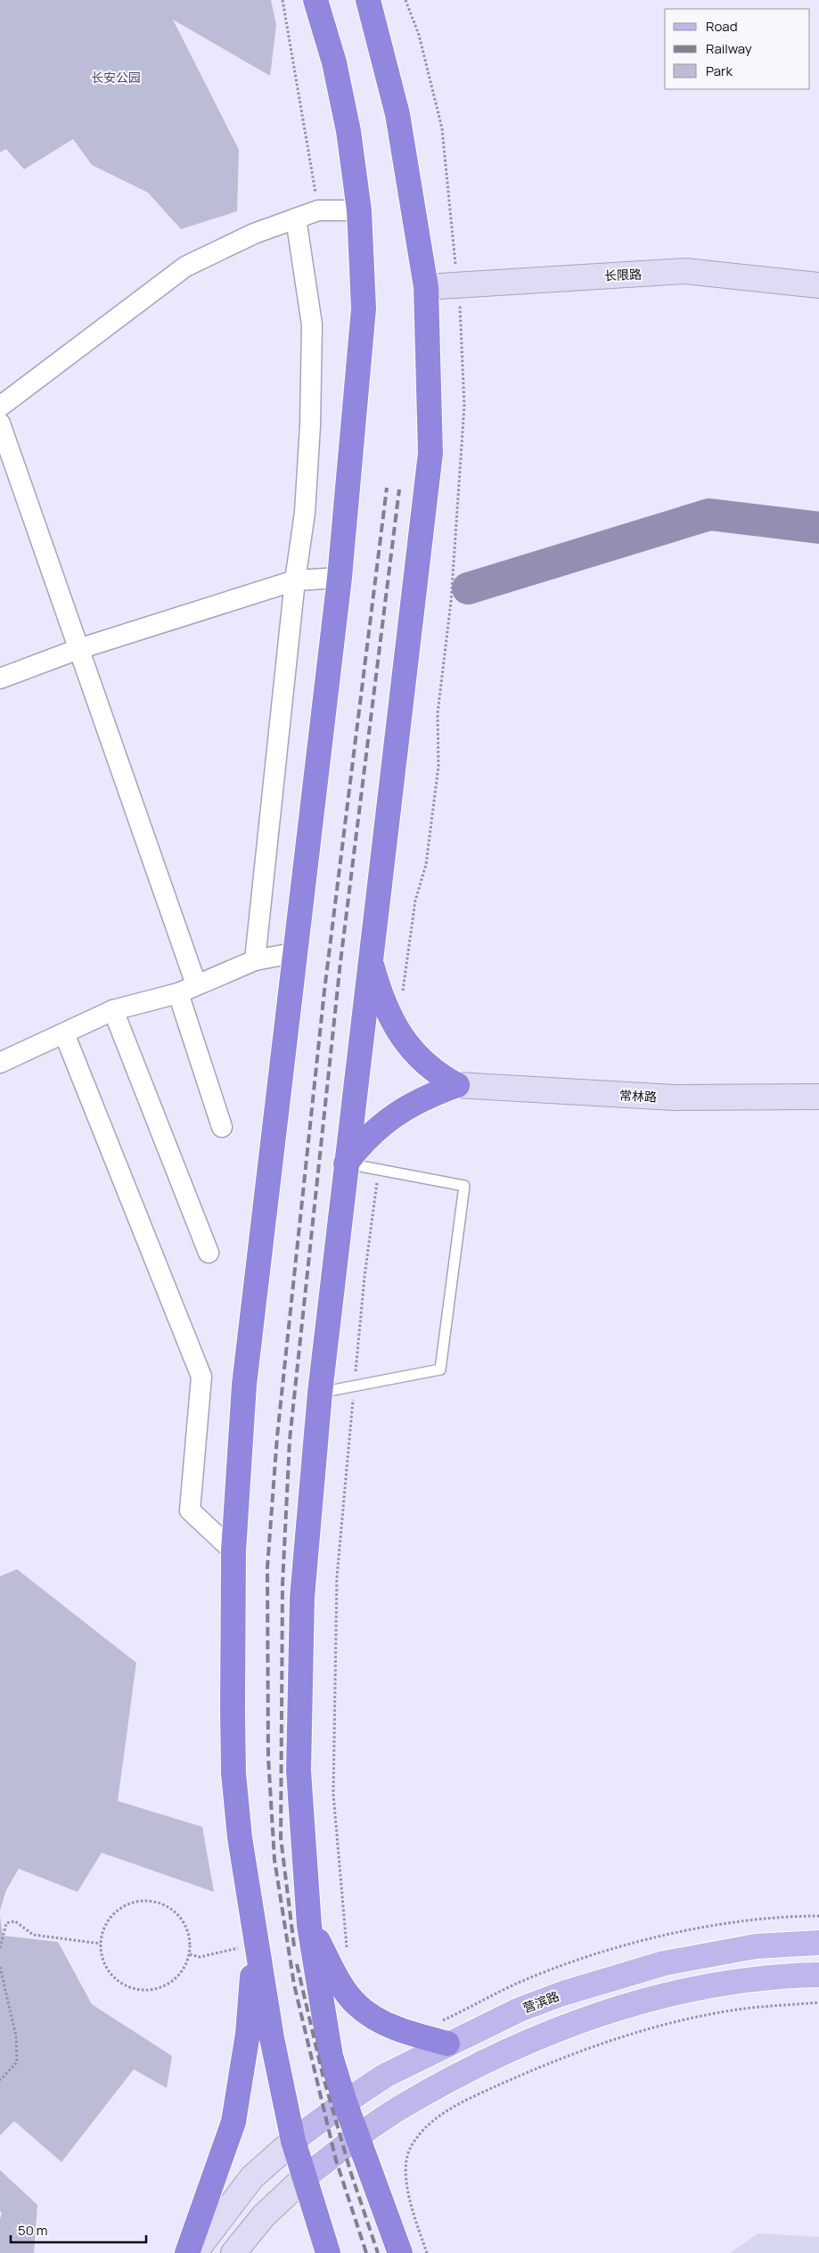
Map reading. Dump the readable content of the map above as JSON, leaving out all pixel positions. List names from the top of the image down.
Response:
{
  "streets": {
    "main road": ["营滨路"],
    "street": ["长限路", "常林路"]
  },
  "parks": ["长安公园"],
  "legend": ["Road", "Railway", "Park"],
  "scale_bar": "50 m"
}
